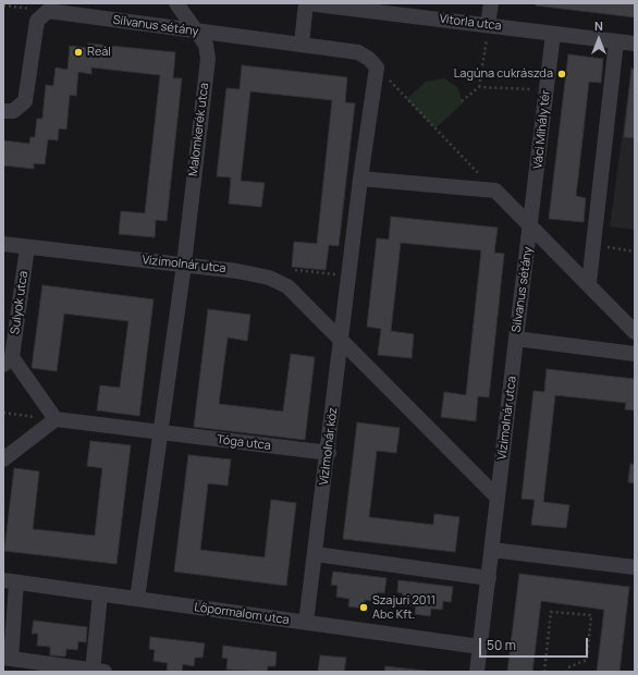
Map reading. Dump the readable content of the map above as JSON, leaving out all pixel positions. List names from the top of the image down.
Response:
{
  "streets": {
    "street": [
      "Vitorla utca",
      "Silvanus sétány",
      "Malomkerék utca",
      "Váci Mihály tér",
      "Vízimolnár utca",
      "Sulyok utca",
      "Tóga utca",
      "Vízimolnár köz",
      "Lőpormalom utca"
    ]
  },
  "crossings": [
    ["Vitorla utca", "Váci Mihály tér"],
    ["Silvanus sétány", "Malomkerék utca"],
    ["Silvanus sétány", "Váci Mihály tér"],
    ["Silvanus sétány", "Vízimolnár utca"],
    ["Malomkerék utca", "Vízimolnár utca"],
    ["Vízimolnár utca", "Sulyok utca"],
    ["Vízimolnár utca", "Vízimolnár köz"],
    ["Vízimolnár utca", "Lőpormalom utca"],
    ["Sulyok utca", "Tóga utca"],
    ["Tóga utca", "Vízimolnár köz"],
    ["Vízimolnár köz", "Lőpormalom utca"]
  ],
  "places": ["Reál", "Lagúna cukrászda", "Szajuri 2011 Abc Kft."],
  "scale_bar": "50 m",
  "north": "top"
}
